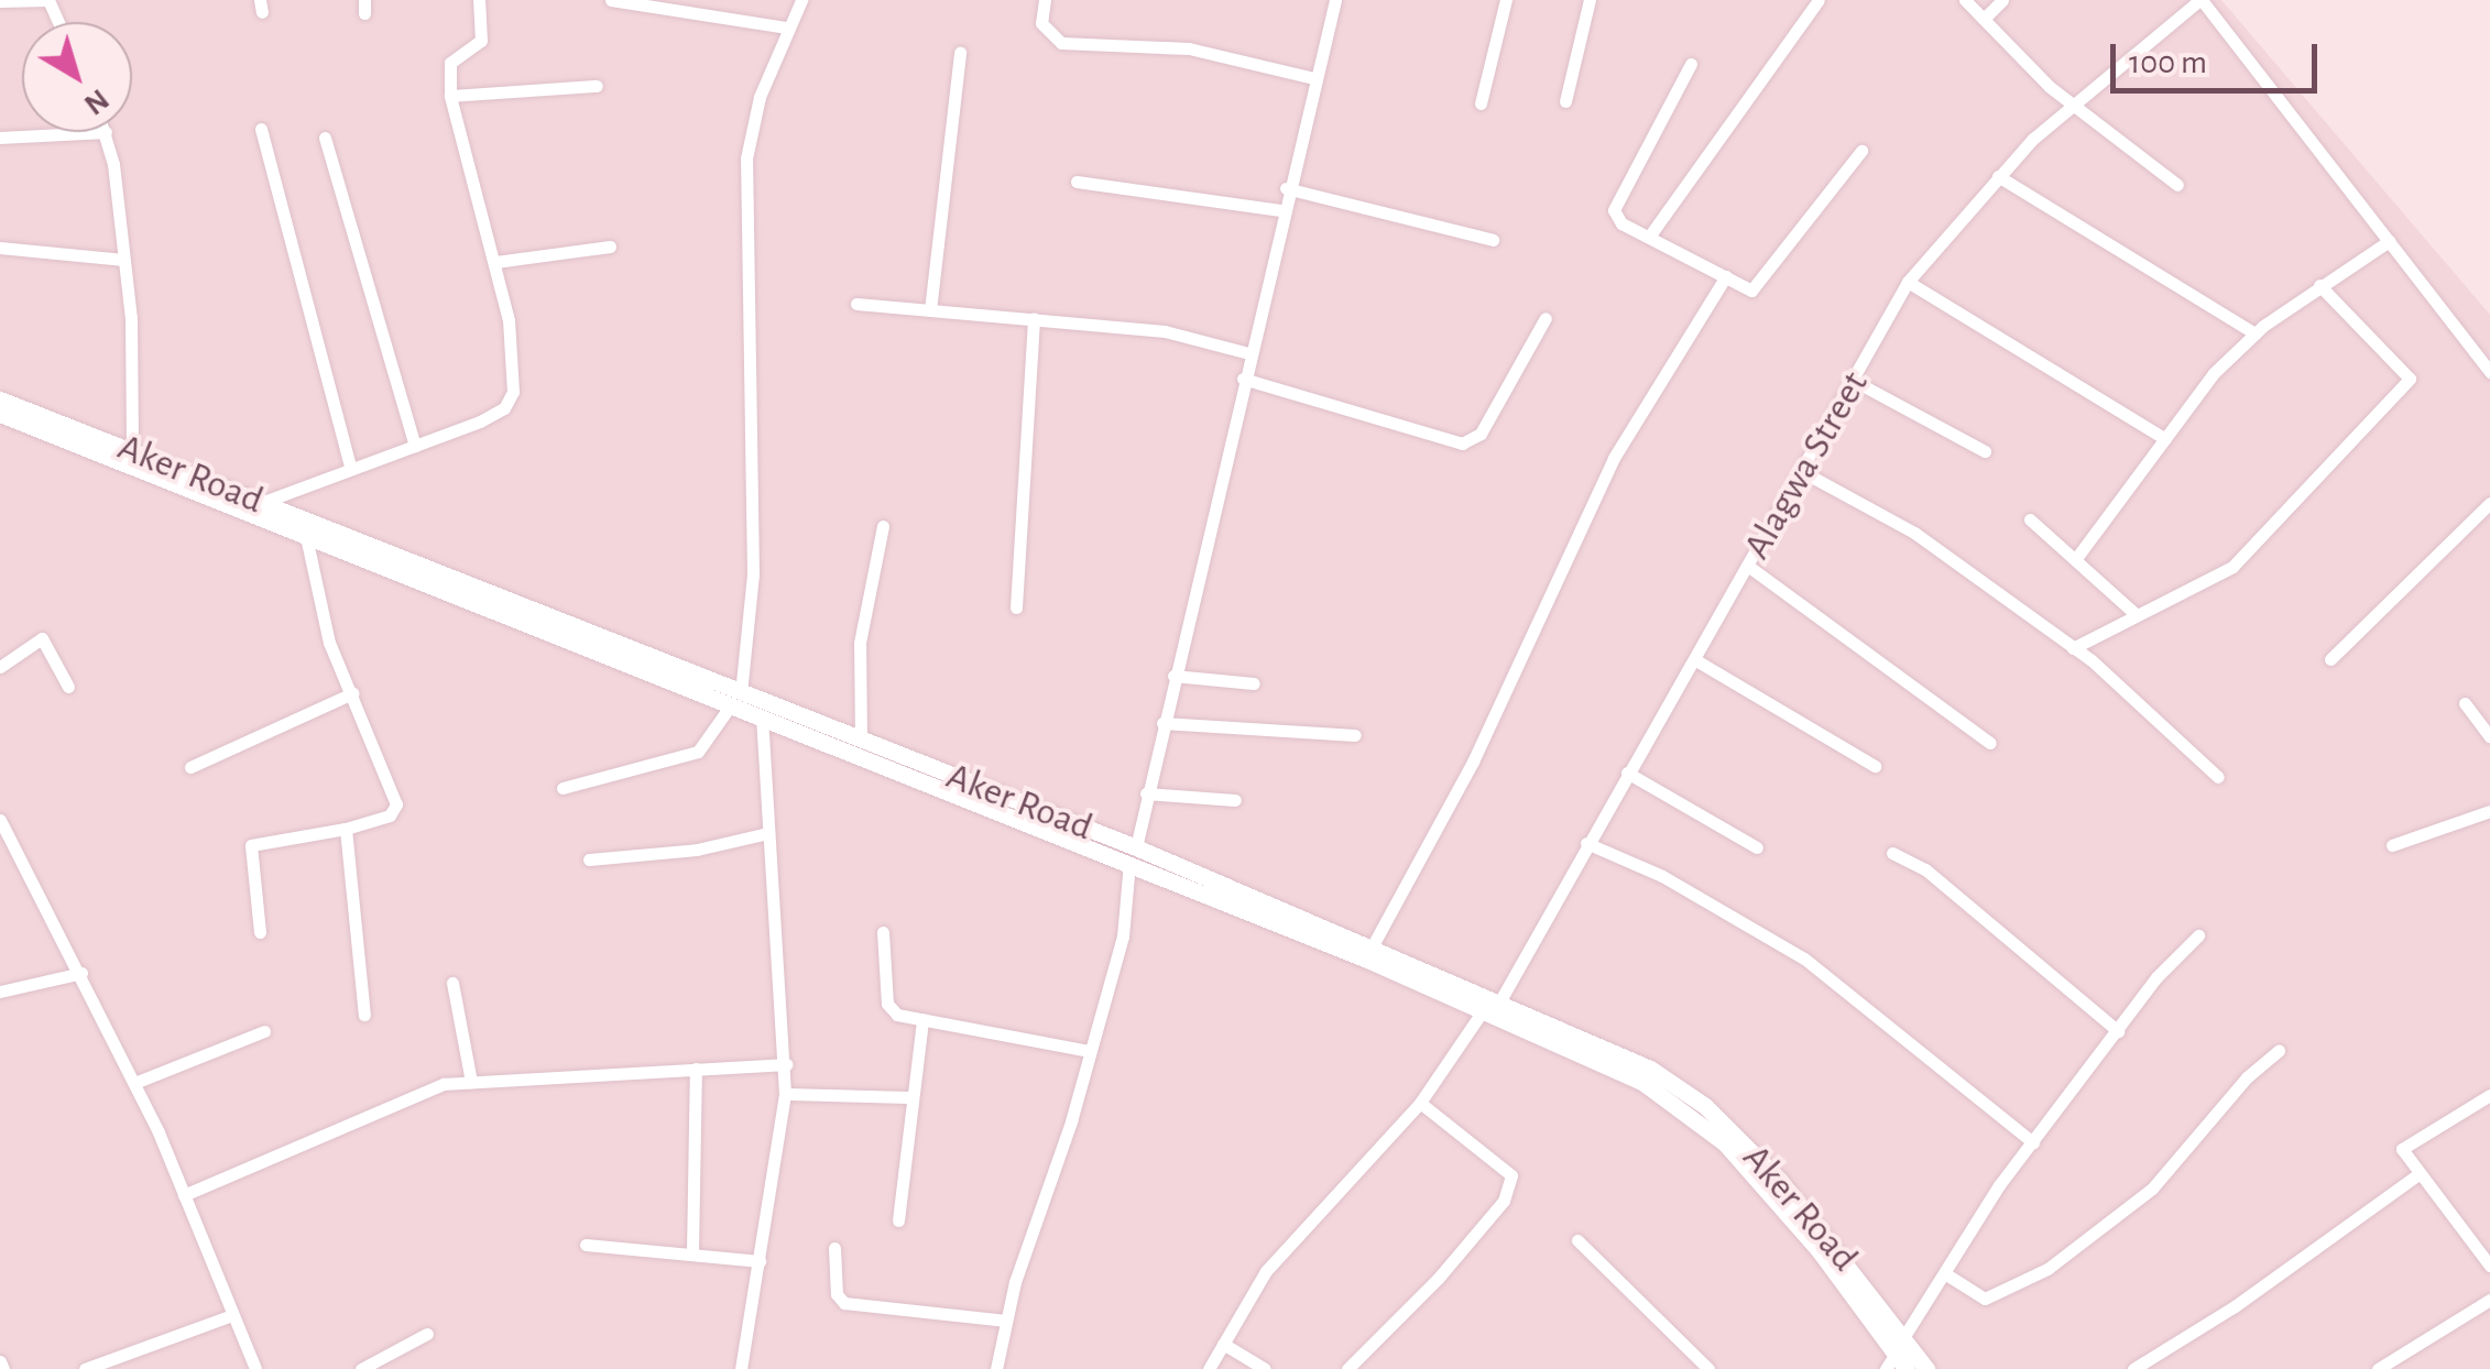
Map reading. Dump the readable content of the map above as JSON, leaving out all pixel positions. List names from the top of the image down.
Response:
{
  "streets": {
    "street": ["Alagwa Street", "Aker Road"]
  },
  "crossings": [
    ["Alagwa Street", "Aker Road"]
  ],
  "scale_bar": "100 m",
  "north": "bottom right"
}
